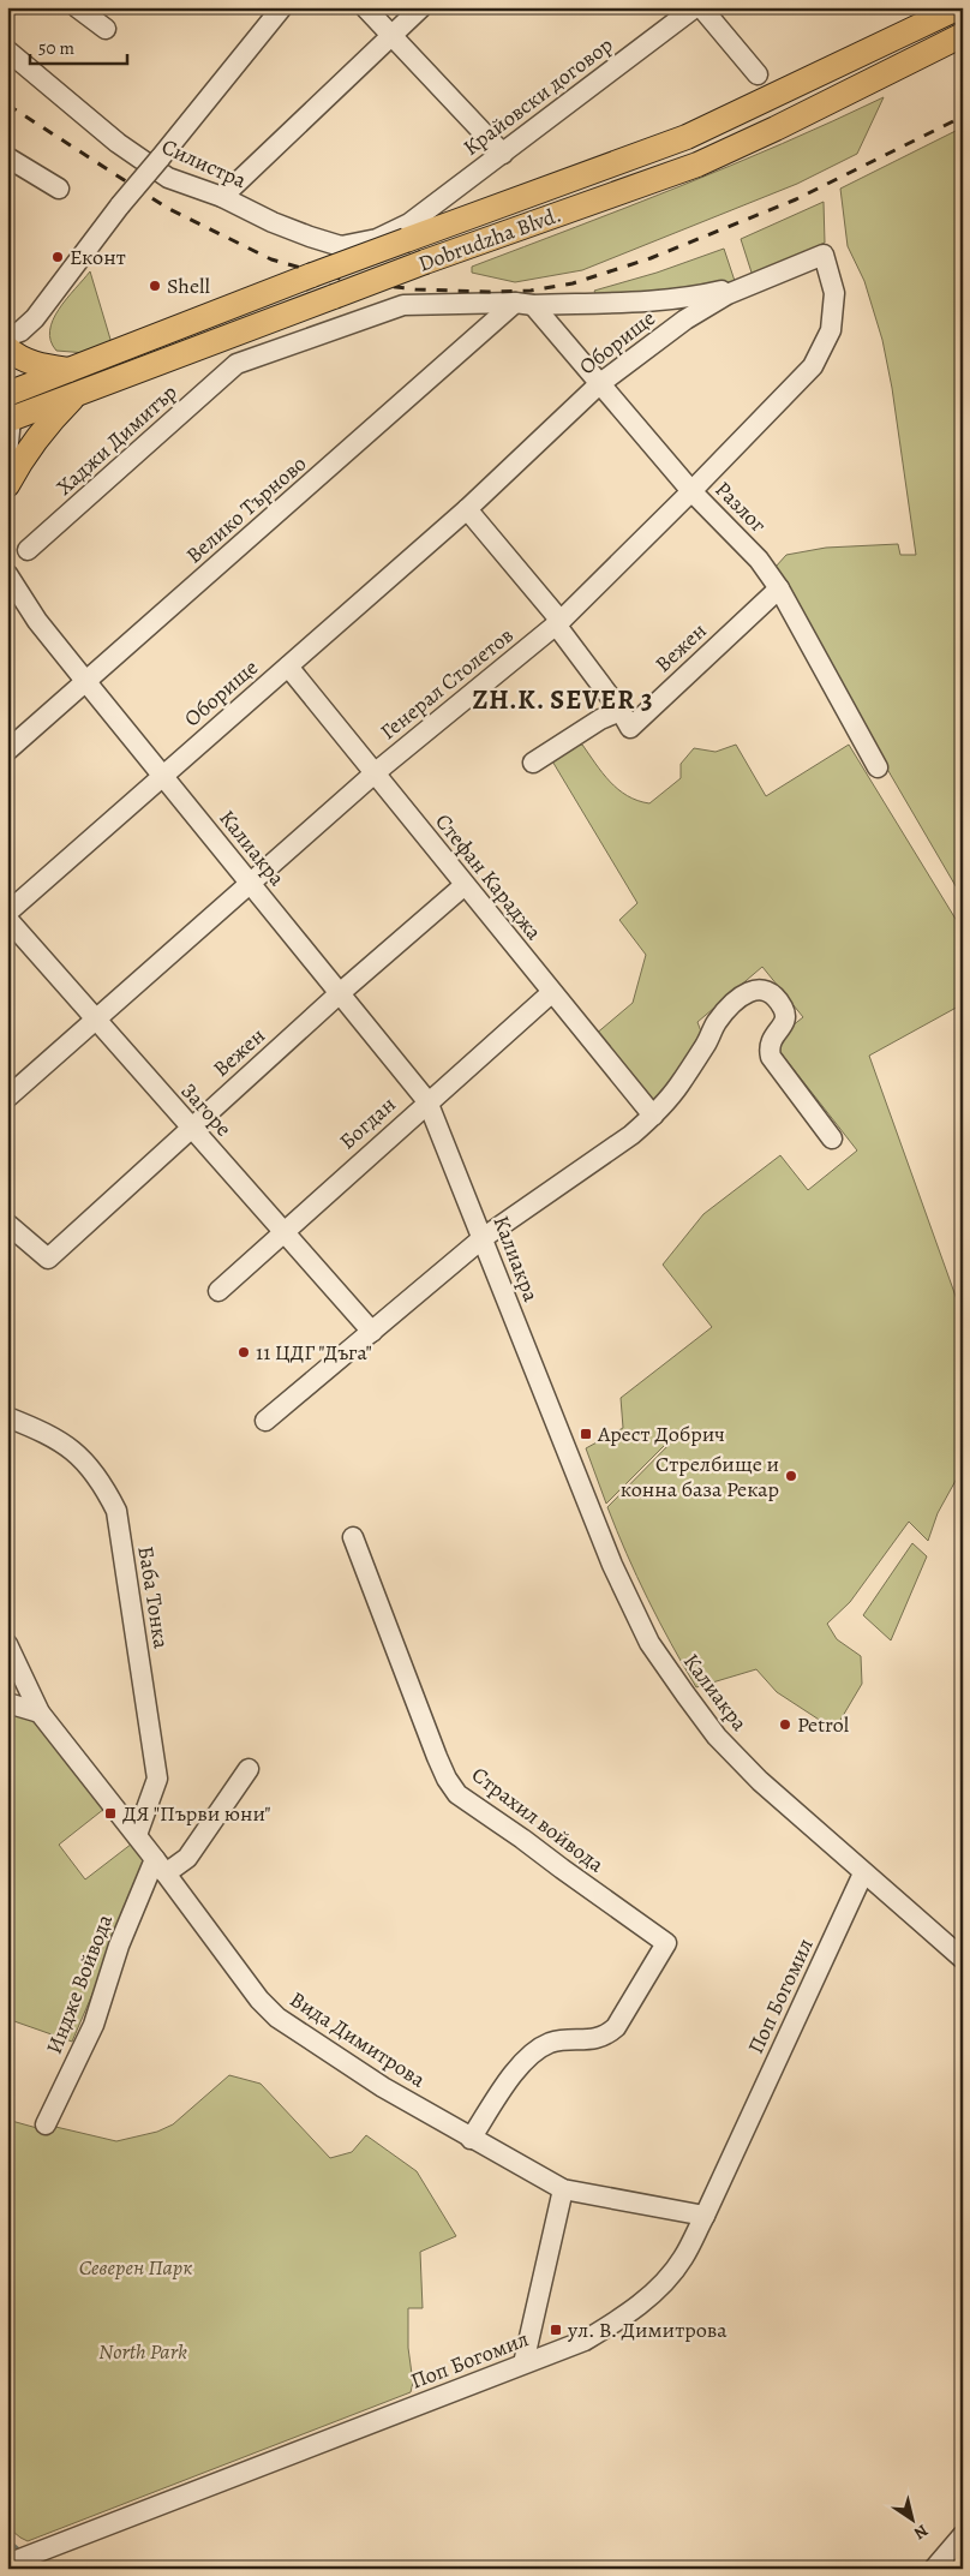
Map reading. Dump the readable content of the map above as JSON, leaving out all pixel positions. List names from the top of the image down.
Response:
{
  "streets": {
    "main road": ["Dobrudzha Blvd."],
    "street": [
      "Крайовски договор",
      "Силистра",
      "Оборище",
      "Хаджи Димитър",
      "Разлог",
      "Велико Търново",
      "Вежен",
      "Генерал Столетов",
      "Калиакра",
      "Стефан Караджа",
      "Загоре",
      "Богдан",
      "Баба Тонка",
      "Страхил войвода",
      "Индже Войвода",
      "Поп Богомил",
      "Вида Димитрова"
    ]
  },
  "crossings": [
    ["Крайовски договор", "Силистра"],
    ["Крайовски договор", "Dobrudzha Blvd."],
    ["Силистра", "Dobrudzha Blvd."],
    ["Оборище", "Разлог"],
    ["Оборище", "Генерал Столетов"],
    ["Оборище", "Калиакра"],
    ["Оборище", "Стефан Караджа"],
    ["Хаджи Димитър", "Разлог"],
    ["Хаджи Димитър", "Велико Търново"],
    ["Разлог", "Велико Търново"],
    ["Разлог", "Вежен"],
    ["Разлог", "Генерал Столетов"],
    ["Велико Търново", "Калиакра"],
    ["Вежен", "Генерал Столетов"],
    ["Вежен", "Калиакра"],
    ["Вежен", "Стефан Караджа"],
    ["Вежен", "Загоре"],
    ["Генерал Столетов", "Калиакра"],
    ["Генерал Столетов", "Стефан Караджа"],
    ["Генерал Столетов", "Загоре"],
    ["Калиакра", "Богдан"],
    ["Калиакра", "Поп Богомил"],
    ["Стефан Караджа", "Богдан"],
    ["Загоре", "Богдан"],
    ["Баба Тонка", "Вида Димитрова"],
    ["Страхил войвода", "Вида Димитрова"],
    ["Индже Войвода", "Вида Димитрова"],
    ["Поп Богомил", "Вида Димитрова"]
  ],
  "districts": ["ZH.K. SEVER 3"],
  "parks": ["Северен Парк", "North Park"],
  "places": {
    "other": [
      "Еконт",
      "Shell",
      "11 ЦДГ \"Дъга\"",
      "Стрелбище и конна база Рекар",
      "Petrol"
    ],
    "transit": ["Арест Добрич", "ДЯ \"Първи юни\"", "ул. В. Димитрова"]
  },
  "scale_bar": "50 m",
  "north": "bottom right"
}
